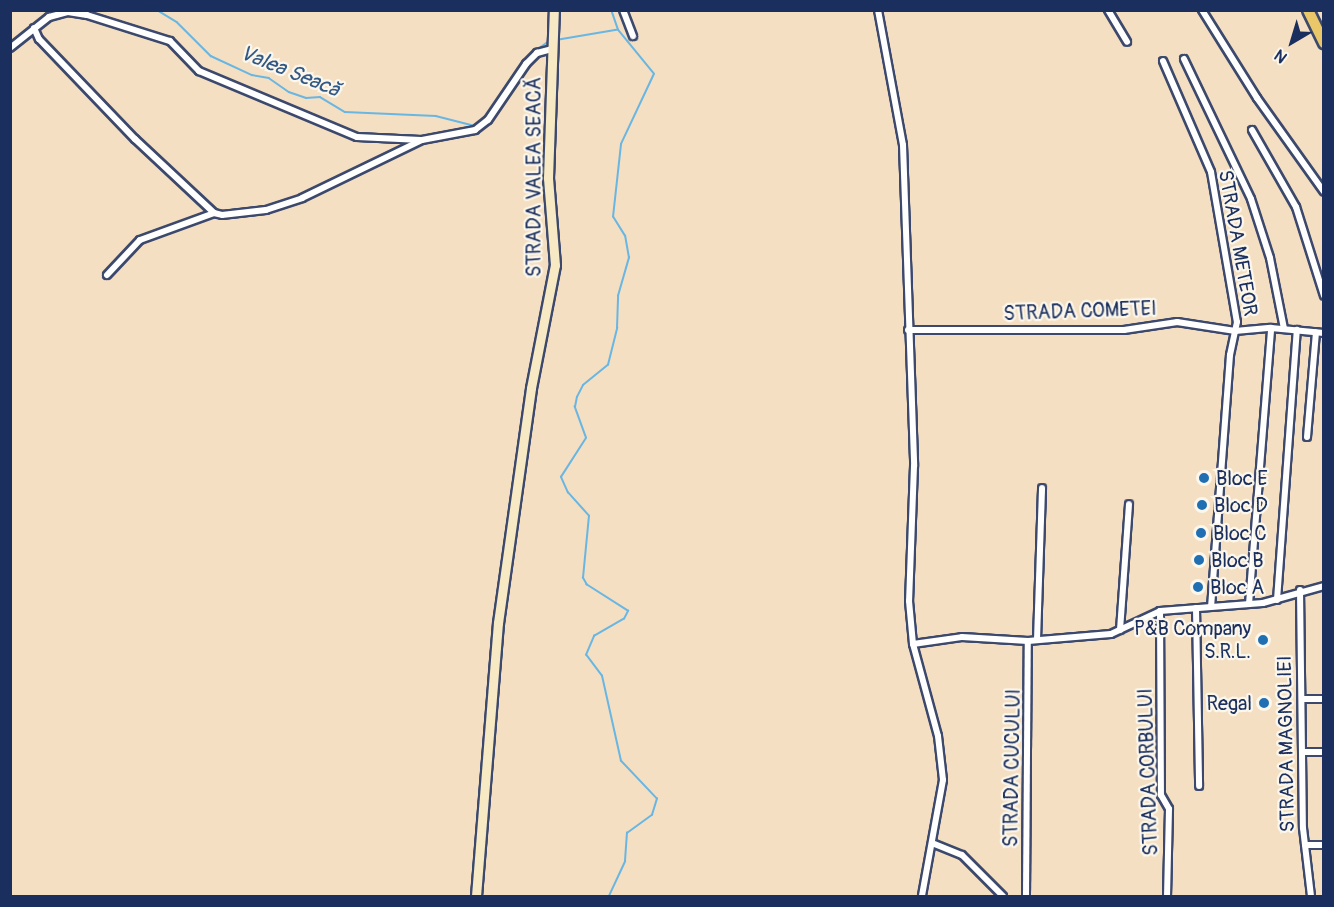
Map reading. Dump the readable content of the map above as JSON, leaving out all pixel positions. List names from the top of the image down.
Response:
{
  "streets": {
    "main road": ["STRADA VALEA SEACĂ"],
    "street": [
      "STRADA METEOR",
      "STRADA COMETEI",
      "STRADA MAGNOLIEI",
      "STRADA CUCULUI",
      "STRADA CORBULUI"
    ]
  },
  "crossings": [
    ["STRADA METEOR", "STRADA COMETEI"]
  ],
  "water": ["Valea Seacă"],
  "places": [
    "Bloc E",
    "Bloc D",
    "Bloc C",
    "Bloc B",
    "Bloc A",
    "P&B Company S.R.L.",
    "Regal"
  ],
  "north": "bottom left"
}
